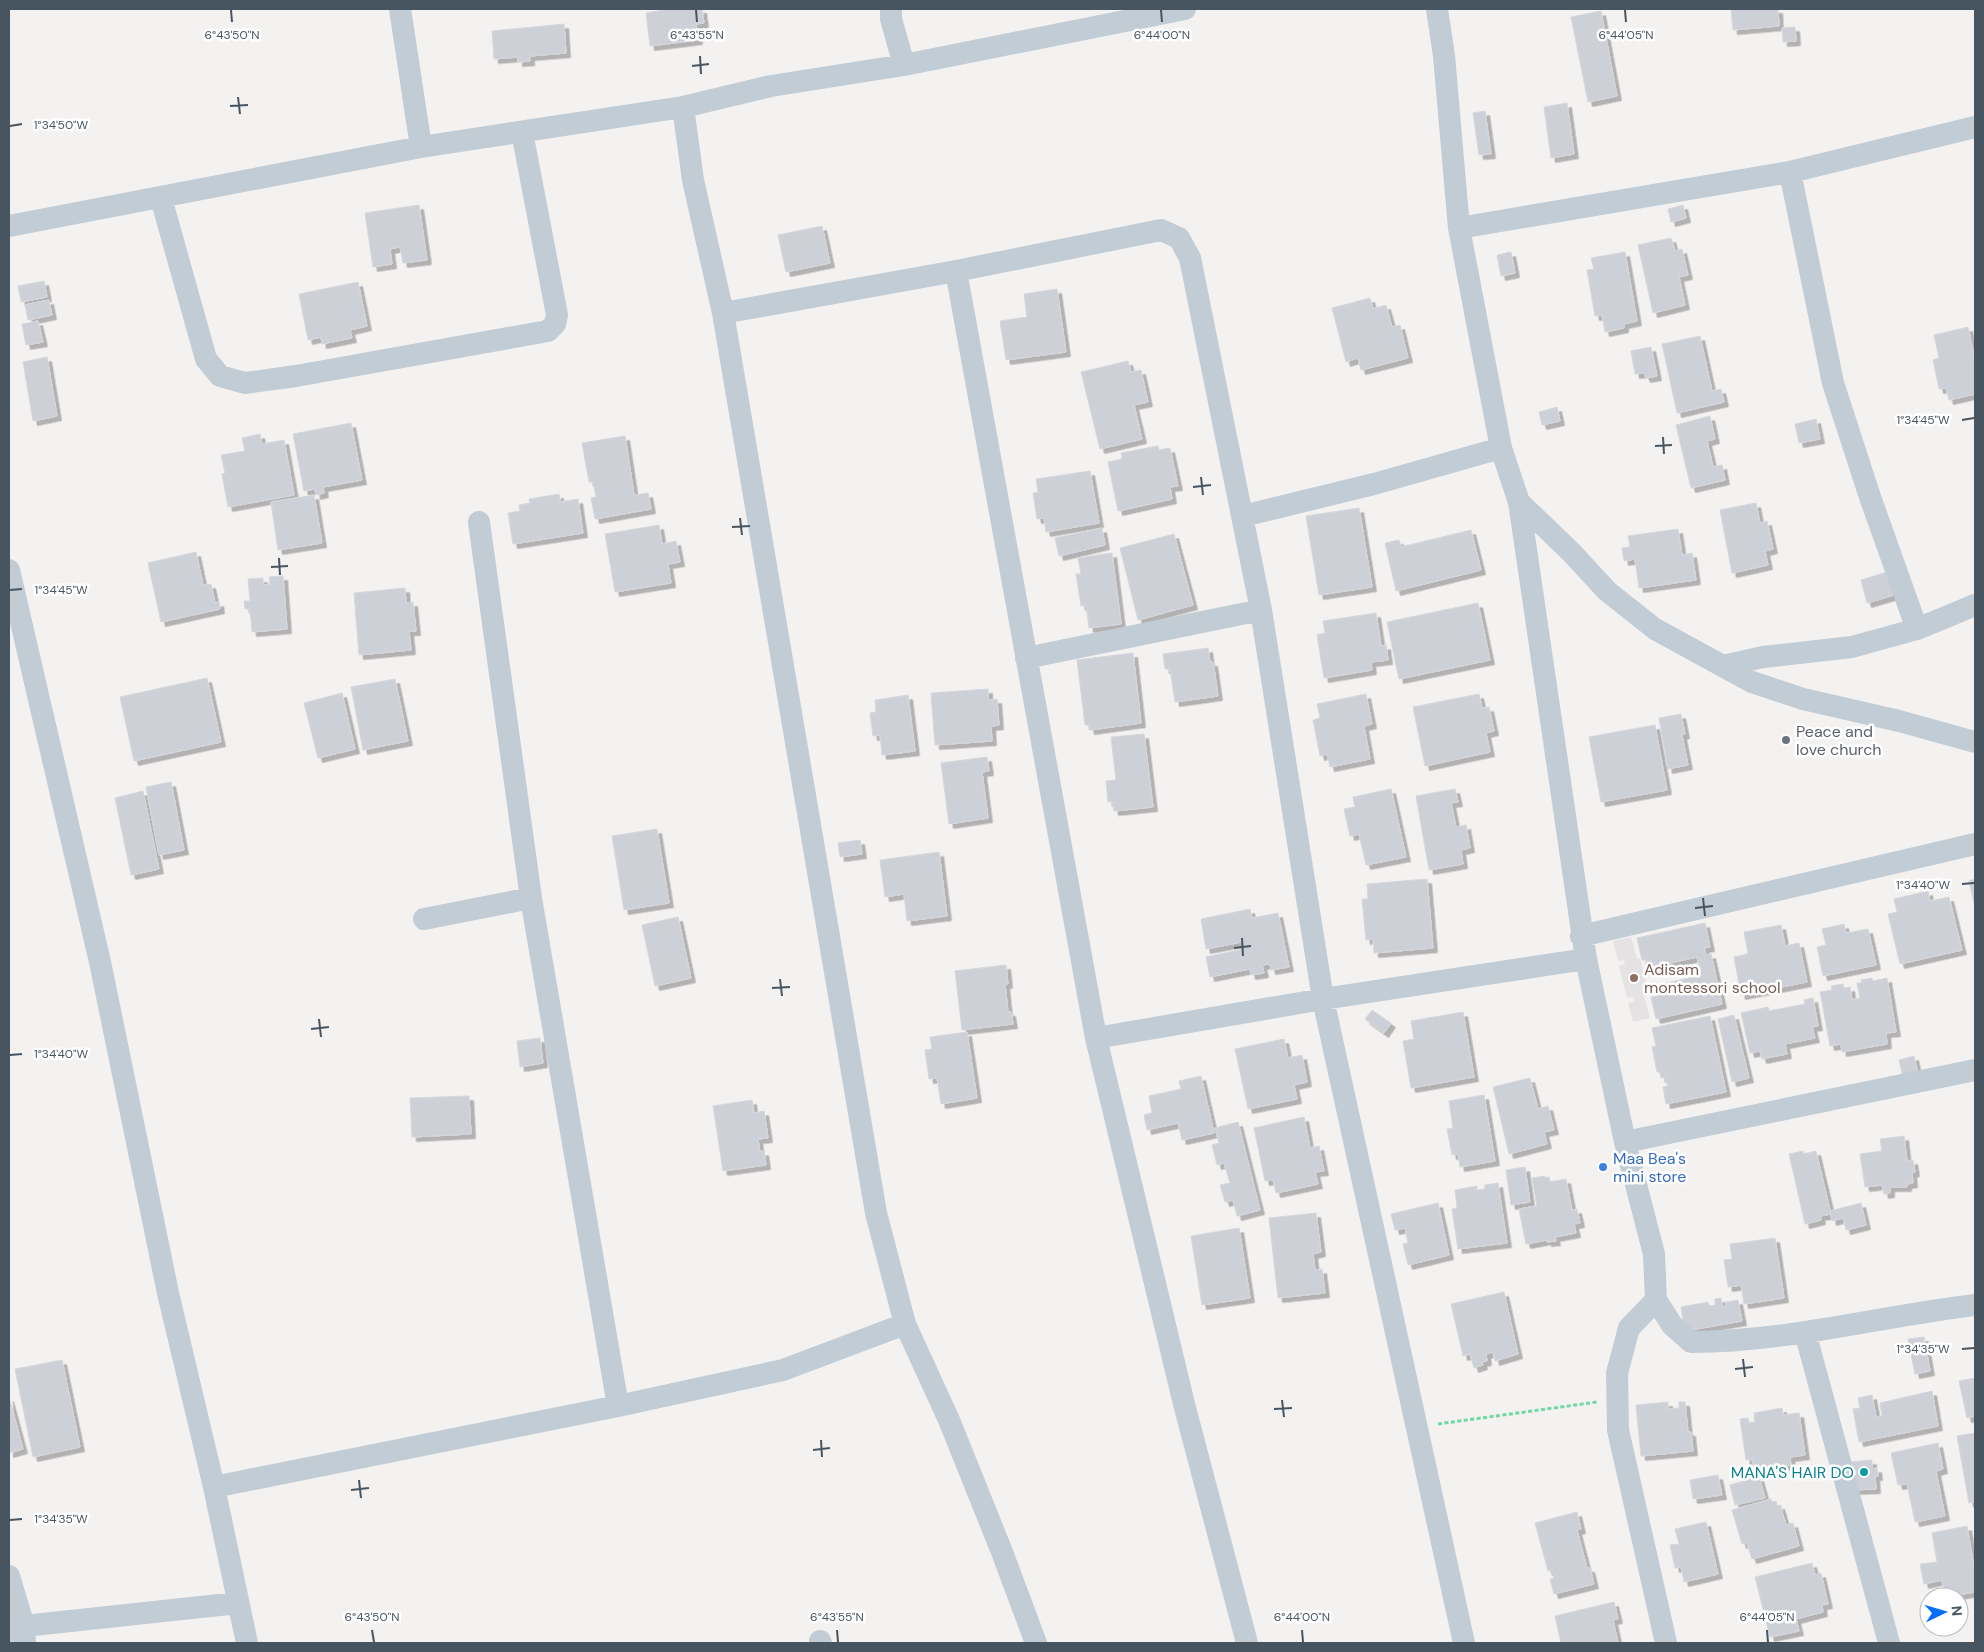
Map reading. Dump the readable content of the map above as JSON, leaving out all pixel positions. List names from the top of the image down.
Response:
{
  "places": [
    "Peace and love church",
    "Adisam montessori school",
    "Maa Bea's mini store",
    "MANA'S HAIR DO"
  ],
  "north": "right",
  "coordinates": [
    "6°43'50\"N",
    "6°43'55\"N",
    "6°44'00\"N",
    "6°44'05\"N",
    "1°34'50\"W",
    "1°34'45\"W",
    "1°34'40\"W",
    "1°34'35\"W"
  ]
}
